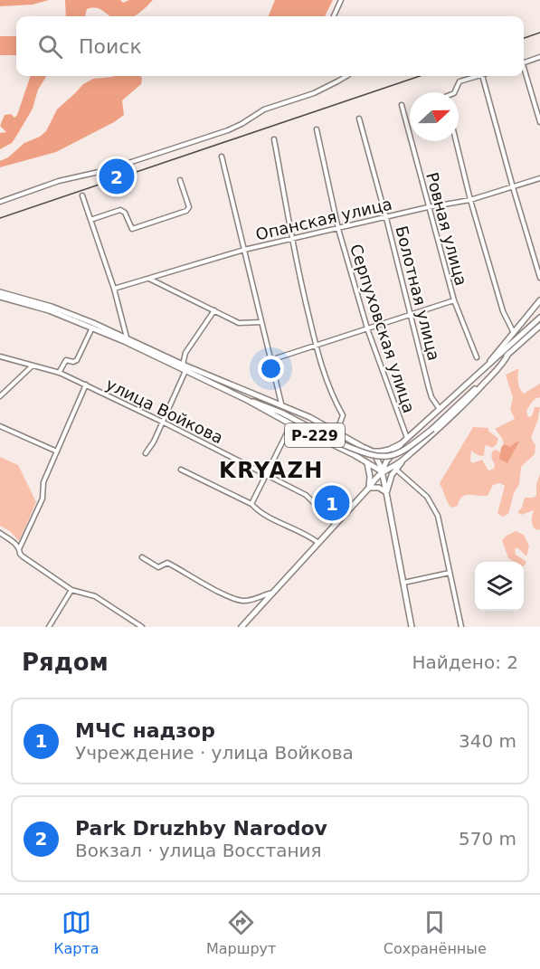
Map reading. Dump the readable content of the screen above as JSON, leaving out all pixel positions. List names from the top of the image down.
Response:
{
  "streets": {
    "main road": ["Р-229"],
    "street": [
      "Опанская улица",
      "Ровная улица",
      "Болотная улица",
      "Серпуховская улица",
      "улица Войкова"
    ]
  },
  "crossings": [
    ["Опанская улица", "Ровная улица"],
    ["Опанская улица", "Болотная улица"],
    ["Опанская улица", "Серпуховская улица"]
  ],
  "districts": ["KRYAZH"],
  "north": "right",
  "page": {
    "search": "Поиск",
    "pins": ["2", "1"],
    "heading": ["Рядом", "Найдено: 2"],
    "list": [
      {
        "mark": "1",
        "name": "МЧС надзор",
        "note": "Учреждение · улица Войкова",
        "value": "340 m"
      },
      {
        "mark": "2",
        "name": "Park Druzhby Narodov",
        "note": "Вокзал · улица Восстания",
        "value": "570 m"
      }
    ],
    "nav": ["Карта", "Маршрут", "Сохранённые"]
  }
}
